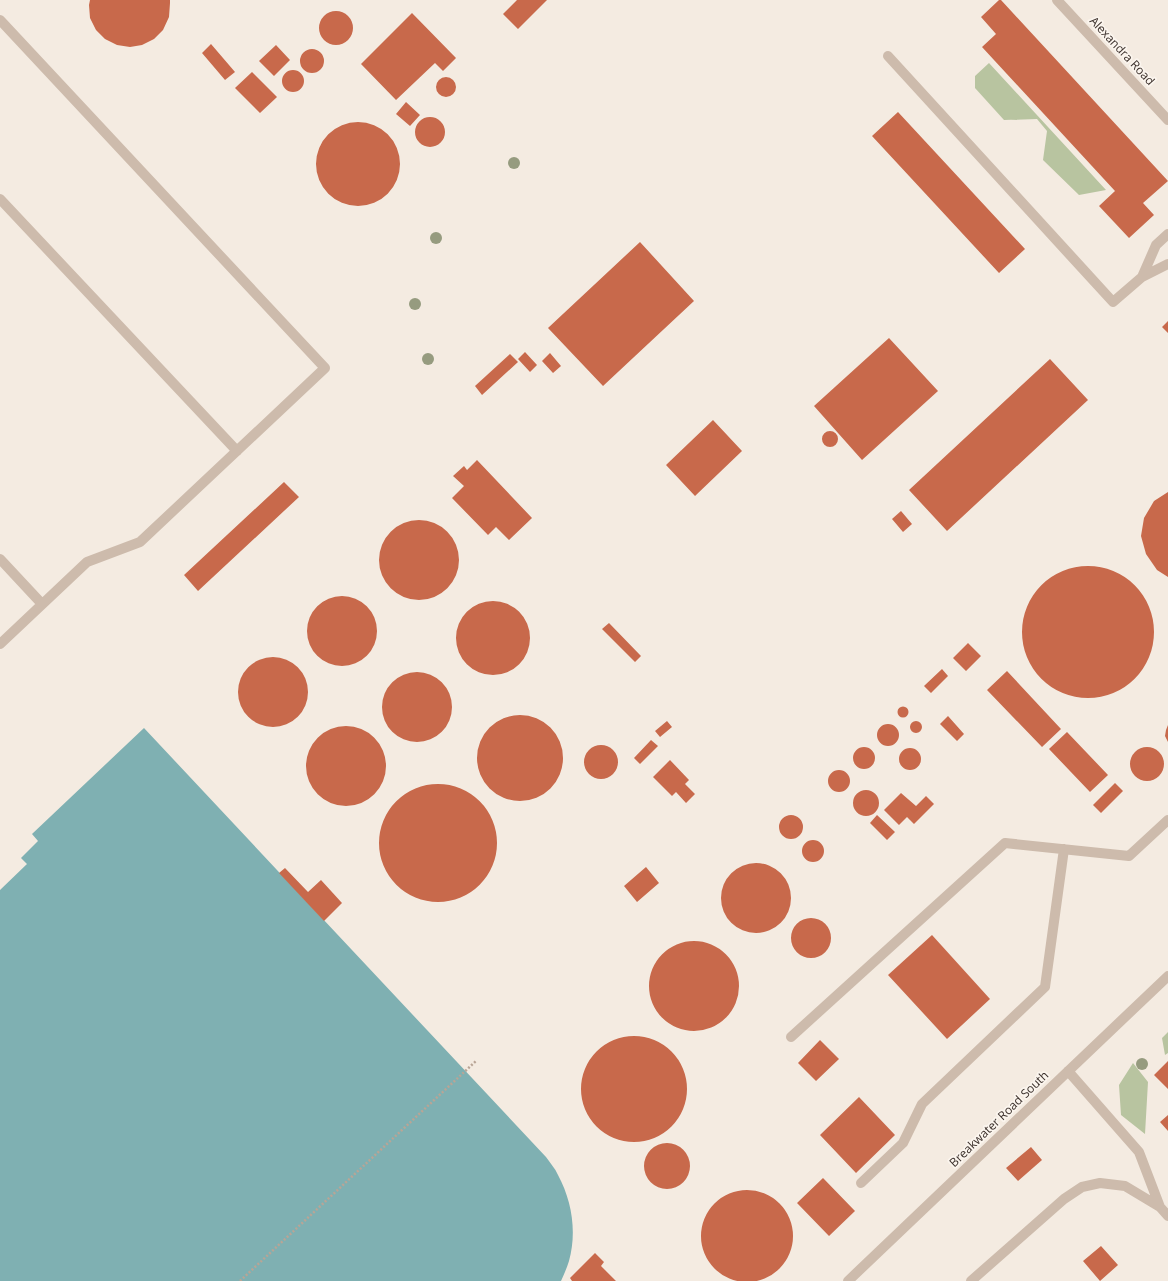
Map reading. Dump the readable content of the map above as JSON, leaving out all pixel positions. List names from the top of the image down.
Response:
{
  "streets": {
    "street": ["Alexandra Road", "Breakwater Road South"]
  }
}
